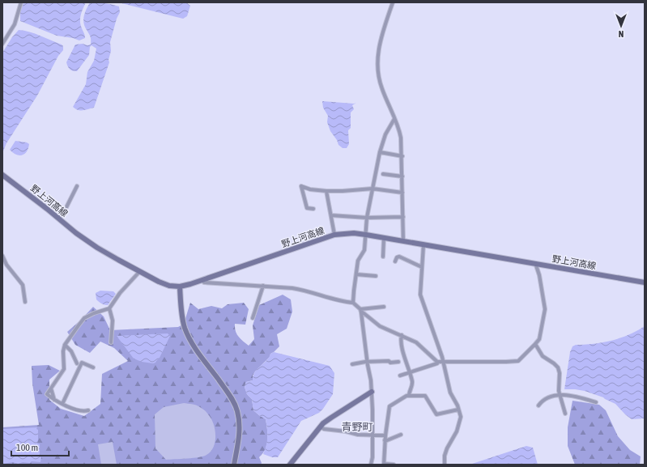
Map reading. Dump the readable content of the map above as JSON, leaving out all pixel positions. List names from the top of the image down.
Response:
{
  "streets": {
    "main road": ["野上河高線"]
  },
  "districts": ["青野町"],
  "scale_bar": "100 m",
  "north": "bottom"
}
